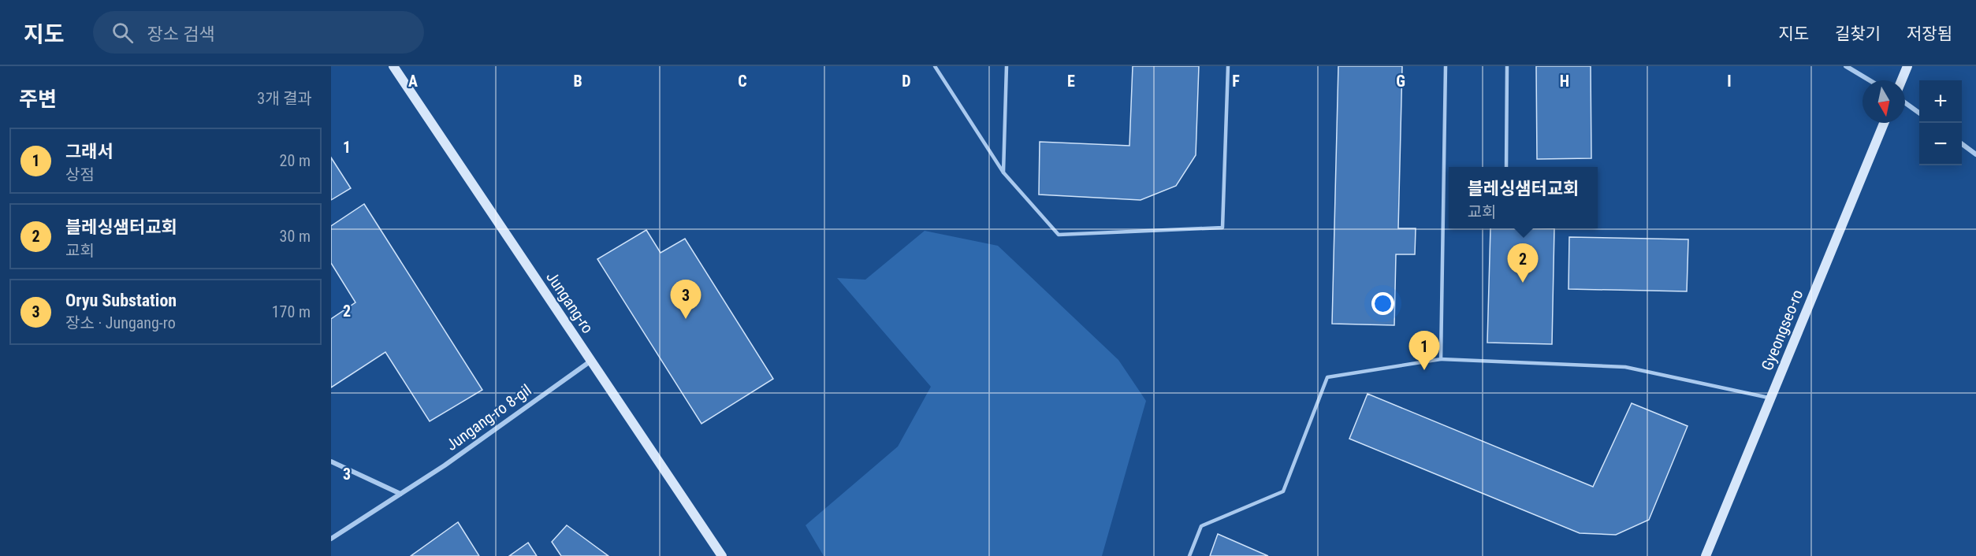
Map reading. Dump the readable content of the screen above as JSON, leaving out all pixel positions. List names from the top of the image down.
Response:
{
  "streets": {
    "main road": ["Jungang-ro", "Gyeongseo-ro"],
    "street": ["Jungang-ro 8-gil"]
  },
  "crossings": [
    ["Jungang-ro", "Jungang-ro 8-gil"]
  ],
  "north": "bottom",
  "page": {
    "header": "지도",
    "search": "장소 검색",
    "nav": ["지도", "길찾기", "저장됨"],
    "heading": ["주변", "3개 결과"],
    "map_buttons": ["+", "−"],
    "list": [
      {
        "mark": "1",
        "name": "그래서",
        "note": "상점",
        "value": "20 m"
      },
      {
        "mark": "2",
        "name": "블레싱샘터교회",
        "note": "교회",
        "value": "30 m"
      },
      {
        "mark": "3",
        "name": "Oryu Substation",
        "note": "장소 · Jungang-ro",
        "value": "170 m"
      }
    ],
    "popup": ["블레싱샘터교회", "교회"],
    "pins": ["2", "3", "1"]
  },
  "grid": {
    "columns": [
      "A",
      "B",
      "C",
      "D",
      "E",
      "F",
      "G",
      "H",
      "I"
    ],
    "rows": ["1", "2", "3"]
  }
}
